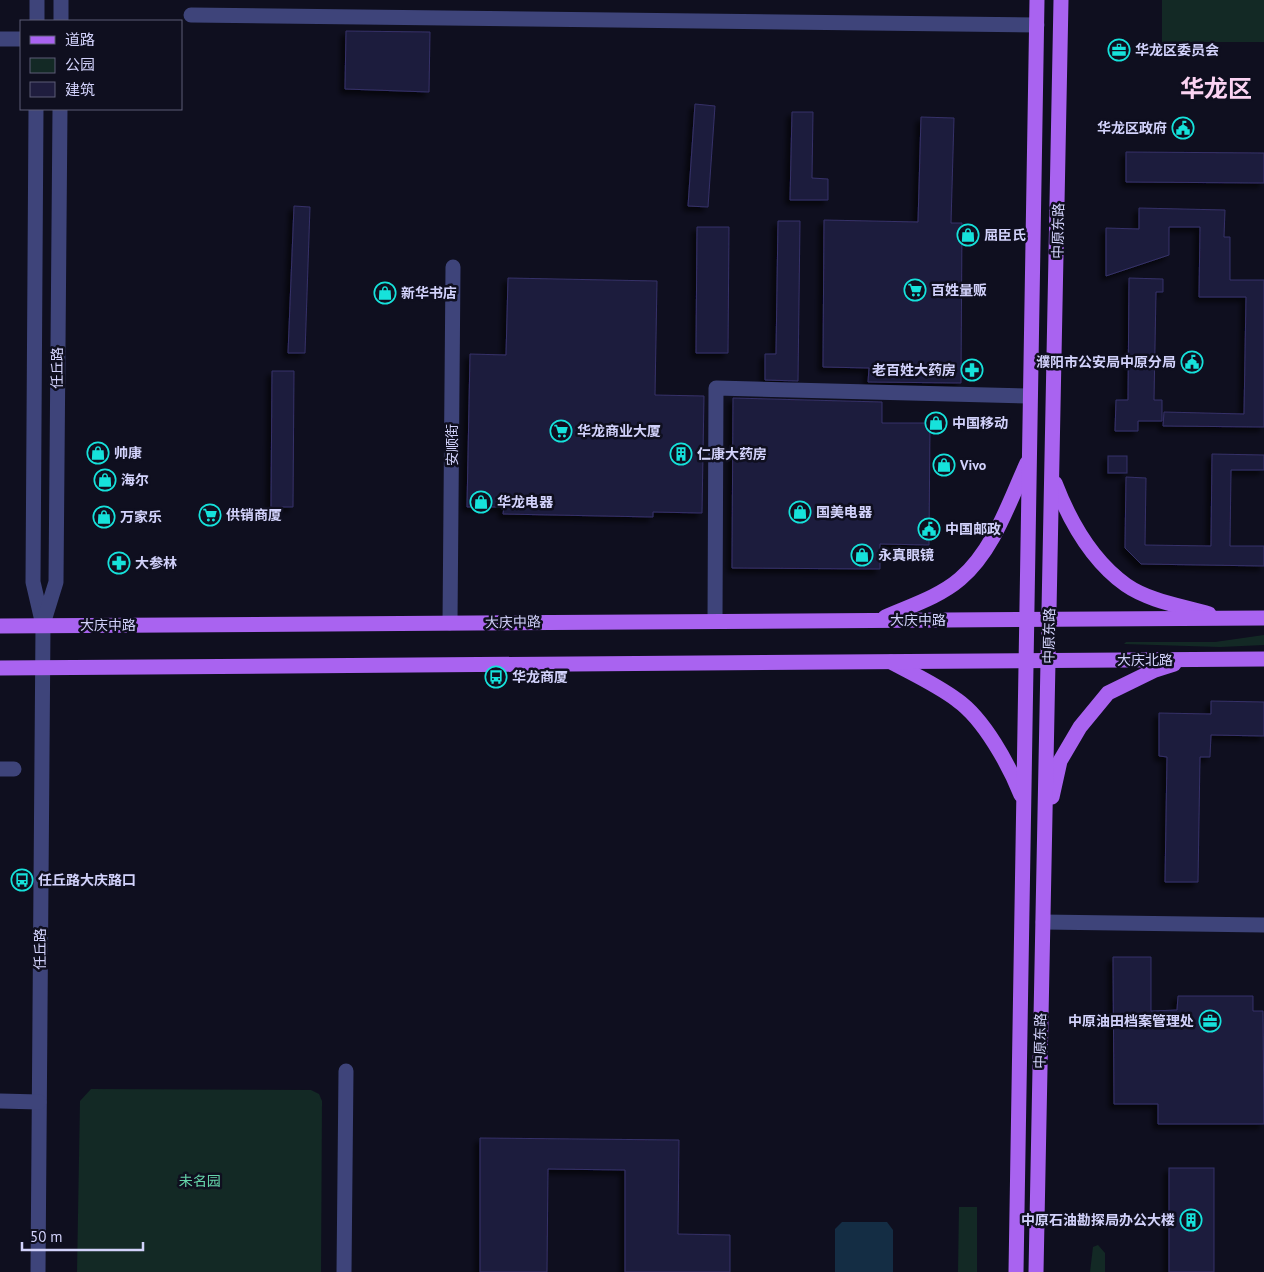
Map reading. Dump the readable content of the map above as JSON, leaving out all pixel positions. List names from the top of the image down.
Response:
{
  "streets": {
    "main road": ["中原东路", "大庆中路", "大庆北路"],
    "street": ["任丘路", "安顺街"]
  },
  "crossings": [
    ["中原东路", "大庆中路"],
    ["中原东路", "大庆北路"],
    ["任丘路", "大庆中路"],
    ["安顺街", "大庆中路"]
  ],
  "districts": ["华龙区"],
  "parks": ["未名园"],
  "places": {
    "office": ["华龙区委员会", "中原油田档案管理处"],
    "public building": ["华龙区政府", "濮阳市公安局中原分局", "中国邮政"],
    "shop": [
      "屈臣氏",
      "新华书店",
      "中国移动",
      "帅康",
      "Vivo",
      "海尔",
      "华龙电器",
      "国美电器",
      "万家乐",
      "永真眼镜"
    ],
    "supermarket": ["百姓量贩", "华龙商业大厦", "供销商厦"],
    "pharmacy": ["老百姓大药房", "大参林"],
    "building": ["仁康大药房", "中原石油勘探局办公大楼"],
    "bus stop": ["华龙商厦", "任丘路大庆路口"]
  },
  "legend": ["道路", "公园", "建筑"],
  "scale_bar": "50 m"
}
